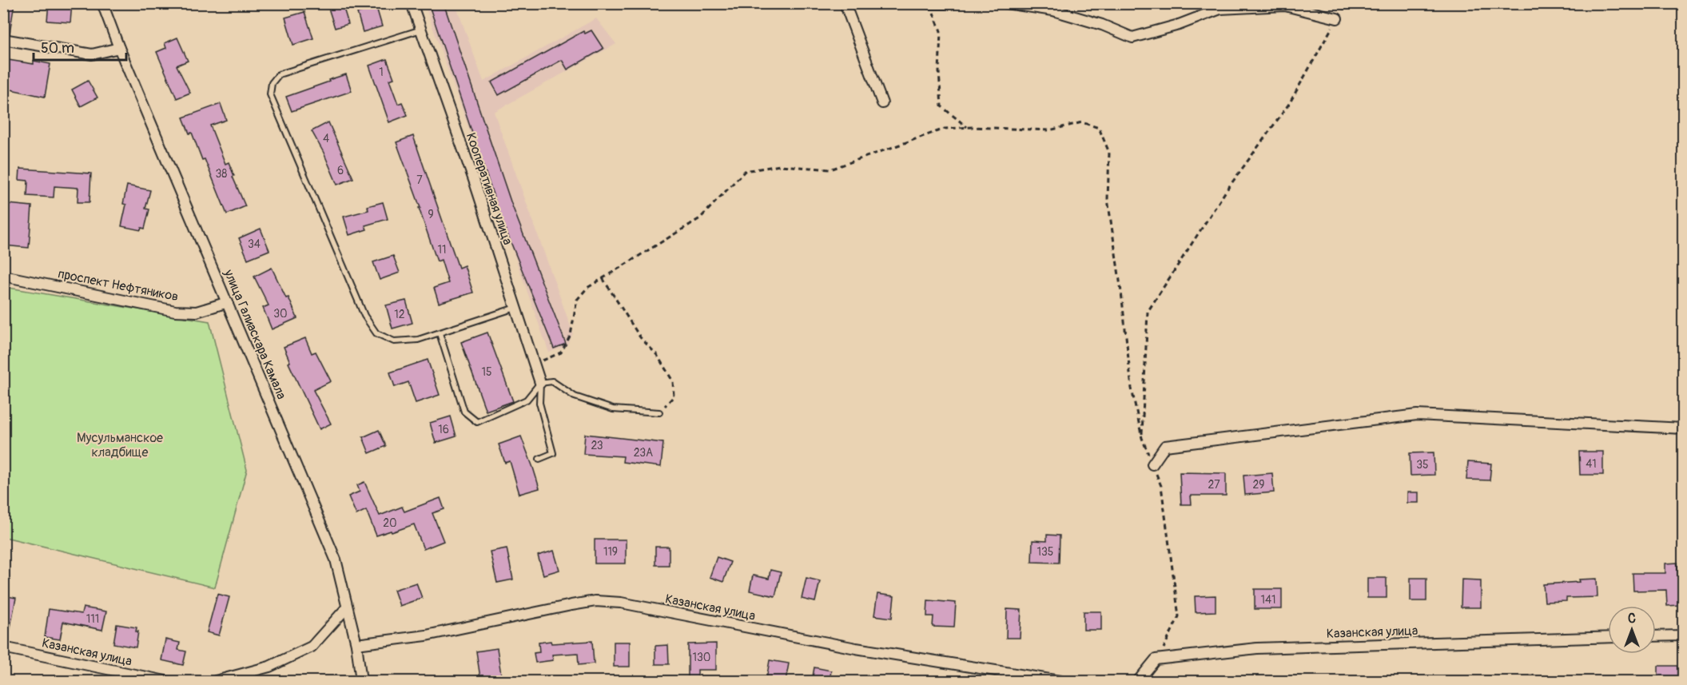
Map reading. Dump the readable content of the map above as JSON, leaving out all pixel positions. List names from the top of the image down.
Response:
{
  "streets": {
    "street": [
      "Кооперативная улица",
      "проспект Нефтяников",
      "улица Галиаскара Камала",
      "Казанская улица"
    ]
  },
  "crossings": [
    ["проспект Нефтяников", "улица Галиаскара Камала"],
    ["улица Галиаскара Камала", "Казанская улица"]
  ],
  "parks": ["Мусульманское кладбище"],
  "house_numbers": [
    "1",
    "4",
    "6",
    "38",
    "7",
    "9",
    "34",
    "11",
    "30",
    "12",
    "15",
    "16",
    "23",
    "23А",
    "41",
    "35",
    "27",
    "29",
    "20",
    "119",
    "135",
    "141",
    "111",
    "130"
  ],
  "scale_bar": "50 m",
  "north": "top"
}
